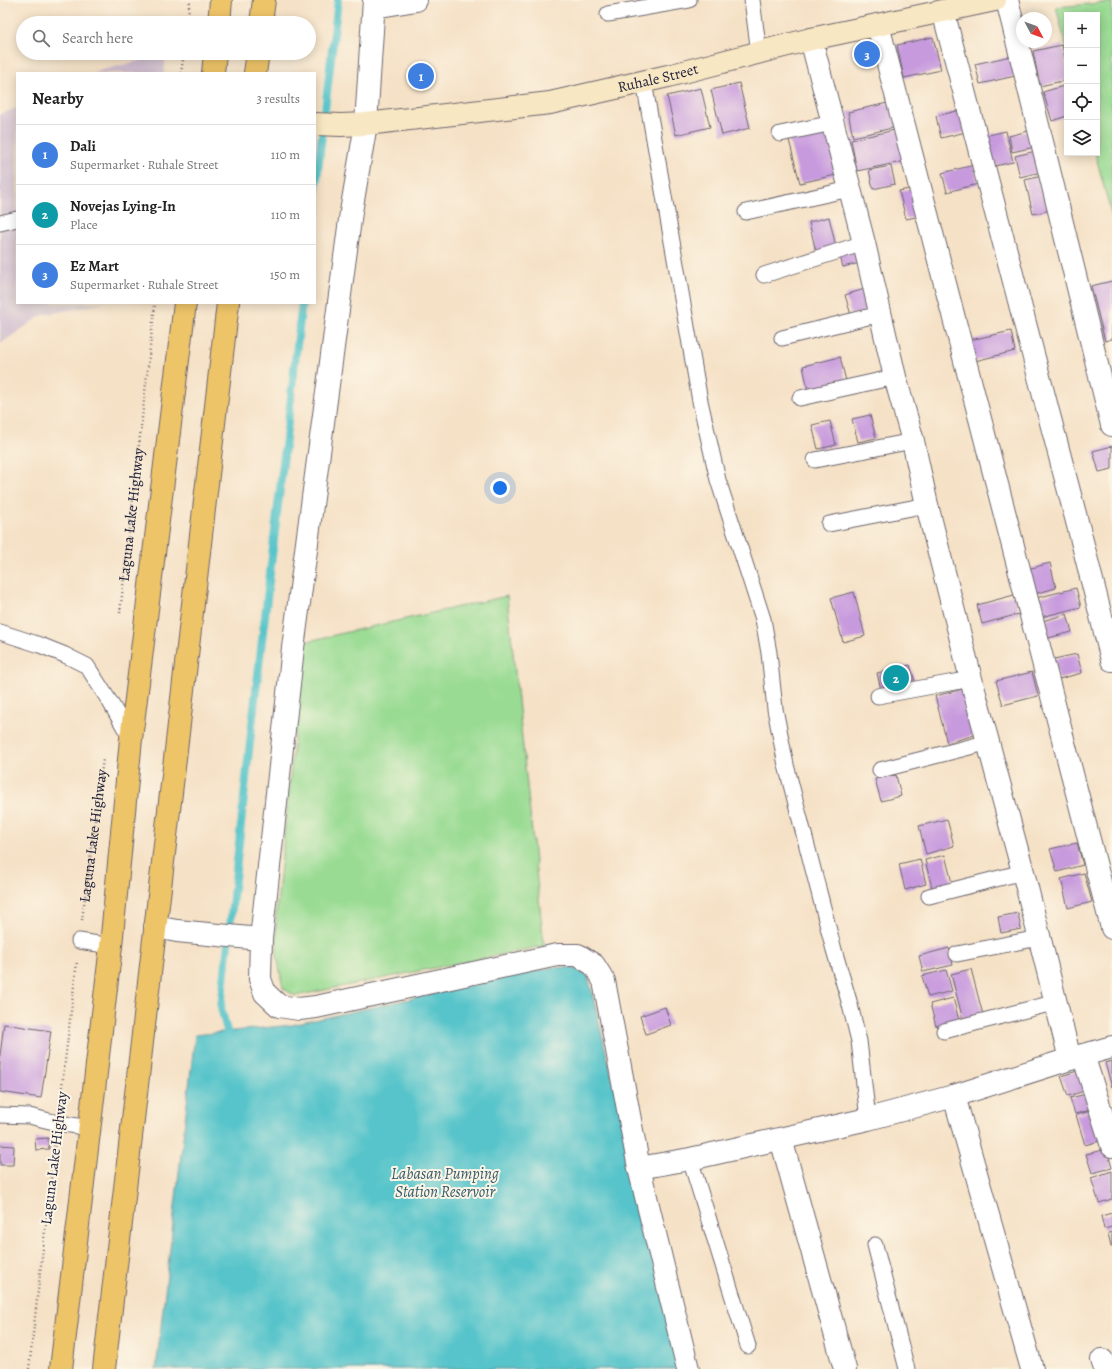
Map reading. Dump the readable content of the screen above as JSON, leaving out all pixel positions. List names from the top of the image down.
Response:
{
  "streets": {
    "main road": ["Laguna Lake Highway"],
    "street": ["Ruhale Street"]
  },
  "water": ["Labasan Pumping Station Reservoir"],
  "north": "bottom right",
  "page": {
    "map_buttons": ["+", "−"],
    "search": "Search here",
    "pins": ["3", "1", "2"],
    "heading": ["Nearby", "3 results"],
    "list": [
      {
        "mark": "1",
        "name": "Dali",
        "note": "Supermarket · Ruhale Street",
        "value": "110 m"
      },
      {
        "mark": "2",
        "name": "Novejas Lying-In",
        "note": "Place",
        "value": "110 m"
      },
      {
        "mark": "3",
        "name": "Ez Mart",
        "note": "Supermarket · Ruhale Street",
        "value": "150 m"
      }
    ]
  }
}
